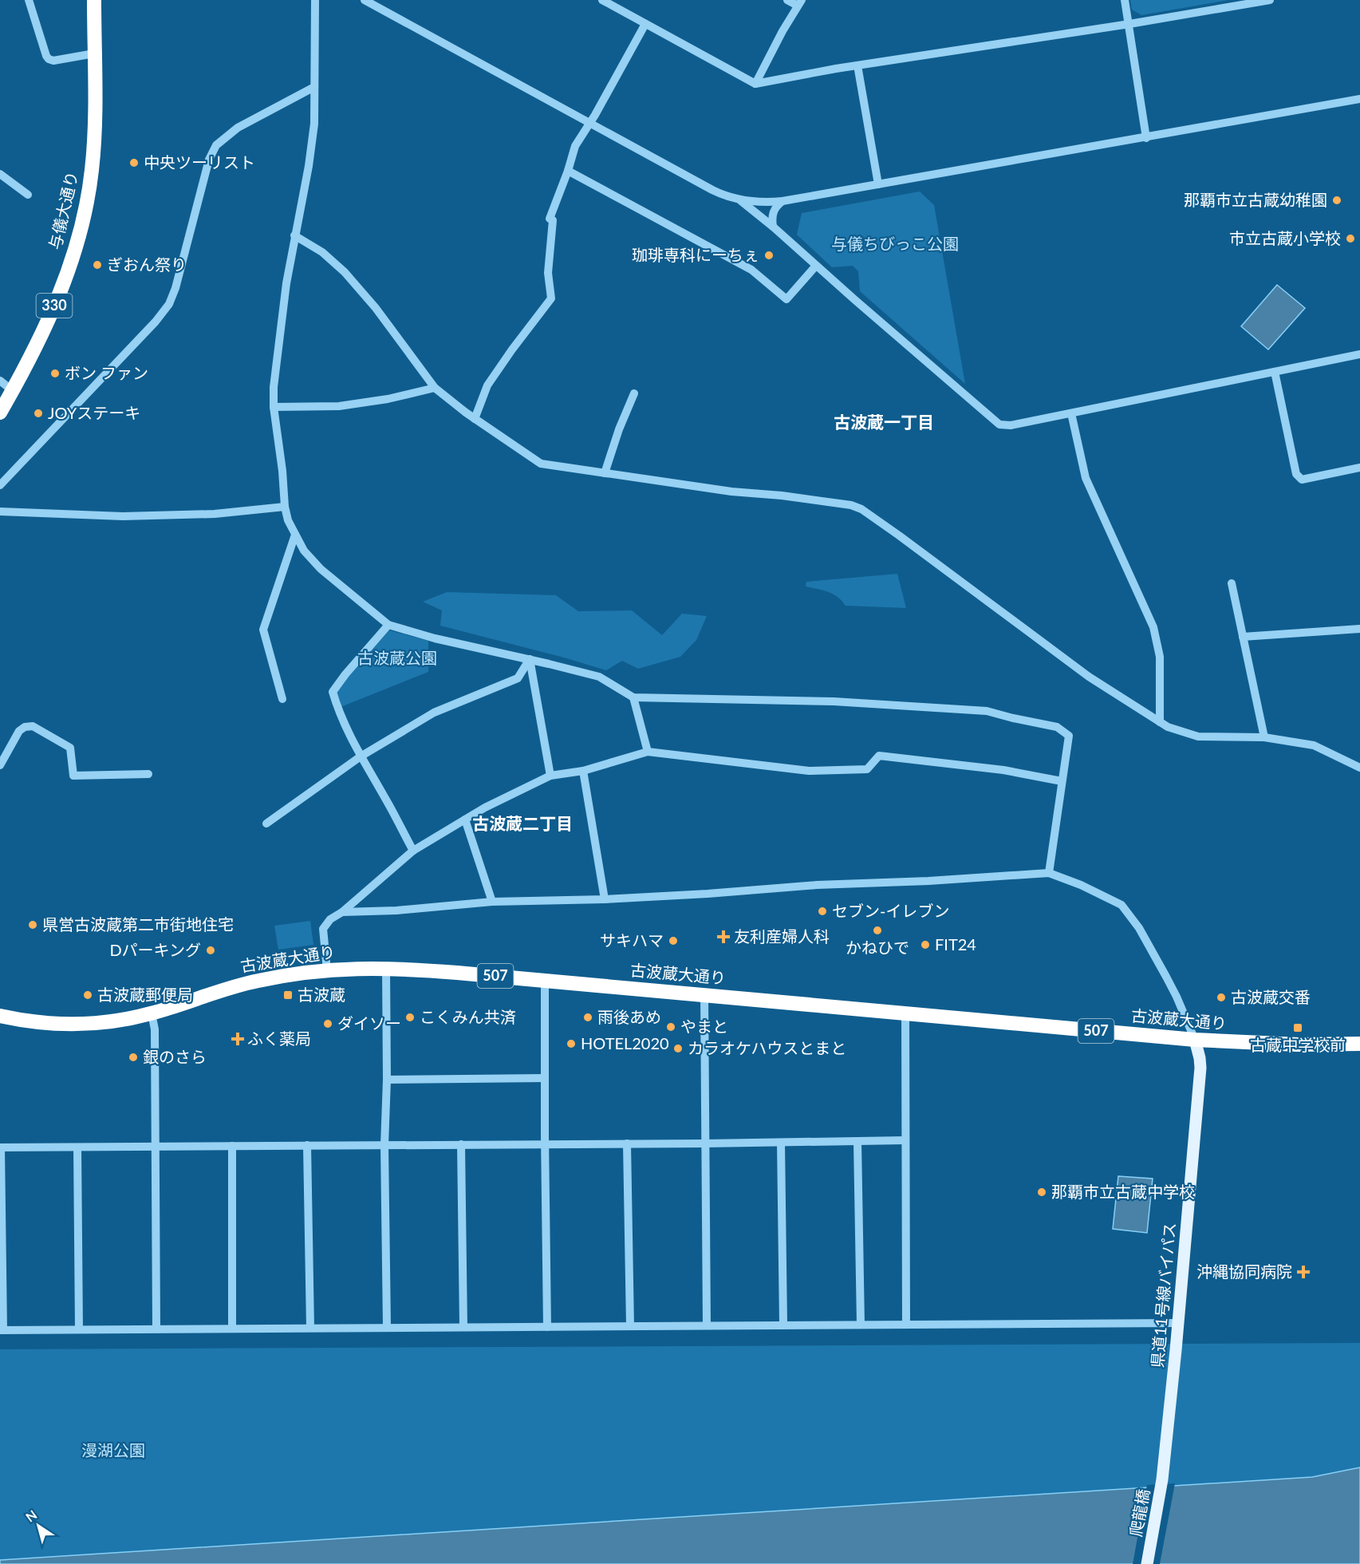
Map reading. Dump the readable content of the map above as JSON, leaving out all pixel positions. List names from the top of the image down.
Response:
{
  "streets": {
    "highway": [
      "与儀大通り",
      "330",
      "古波蔵大通り",
      "507"
    ],
    "main road": ["県道11号線バイパス", "爬龍橋"]
  },
  "crossings": [
    ["古波蔵大通り", "県道11号線バイパス"],
    ["県道11号線バイパス", "爬龍橋"]
  ],
  "districts": ["古波蔵一丁目", "古波蔵二丁目"],
  "parks": ["与儀ちびっこ公園", "古波蔵公園", "漫湖公園"],
  "places": {
    "other": [
      "中央ツーリスト",
      "那覇市立古蔵幼稚園",
      "市立古蔵小学校",
      "珈琲専科にーちぇ",
      "ぎおん祭り",
      "ボン ファン",
      "JOYステーキ",
      "セブン-イレブン",
      "県営古波蔵第二市街地住宅",
      "かねひで",
      "サキハマ",
      "FIT24",
      "Dパーキング",
      "古波蔵郵便局",
      "古波蔵交番",
      "こくみん共済",
      "雨後あめ",
      "ダイソー",
      "やまと",
      "HOTEL2020",
      "カラオケハウスとまと",
      "銀のさら",
      "那覇市立古蔵中学校"
    ],
    "health": ["友利産婦人科", "ふく薬局", "沖縄協同病院"],
    "transit": ["古波蔵", "古蔵中学校前"]
  },
  "north": "top left"
}
